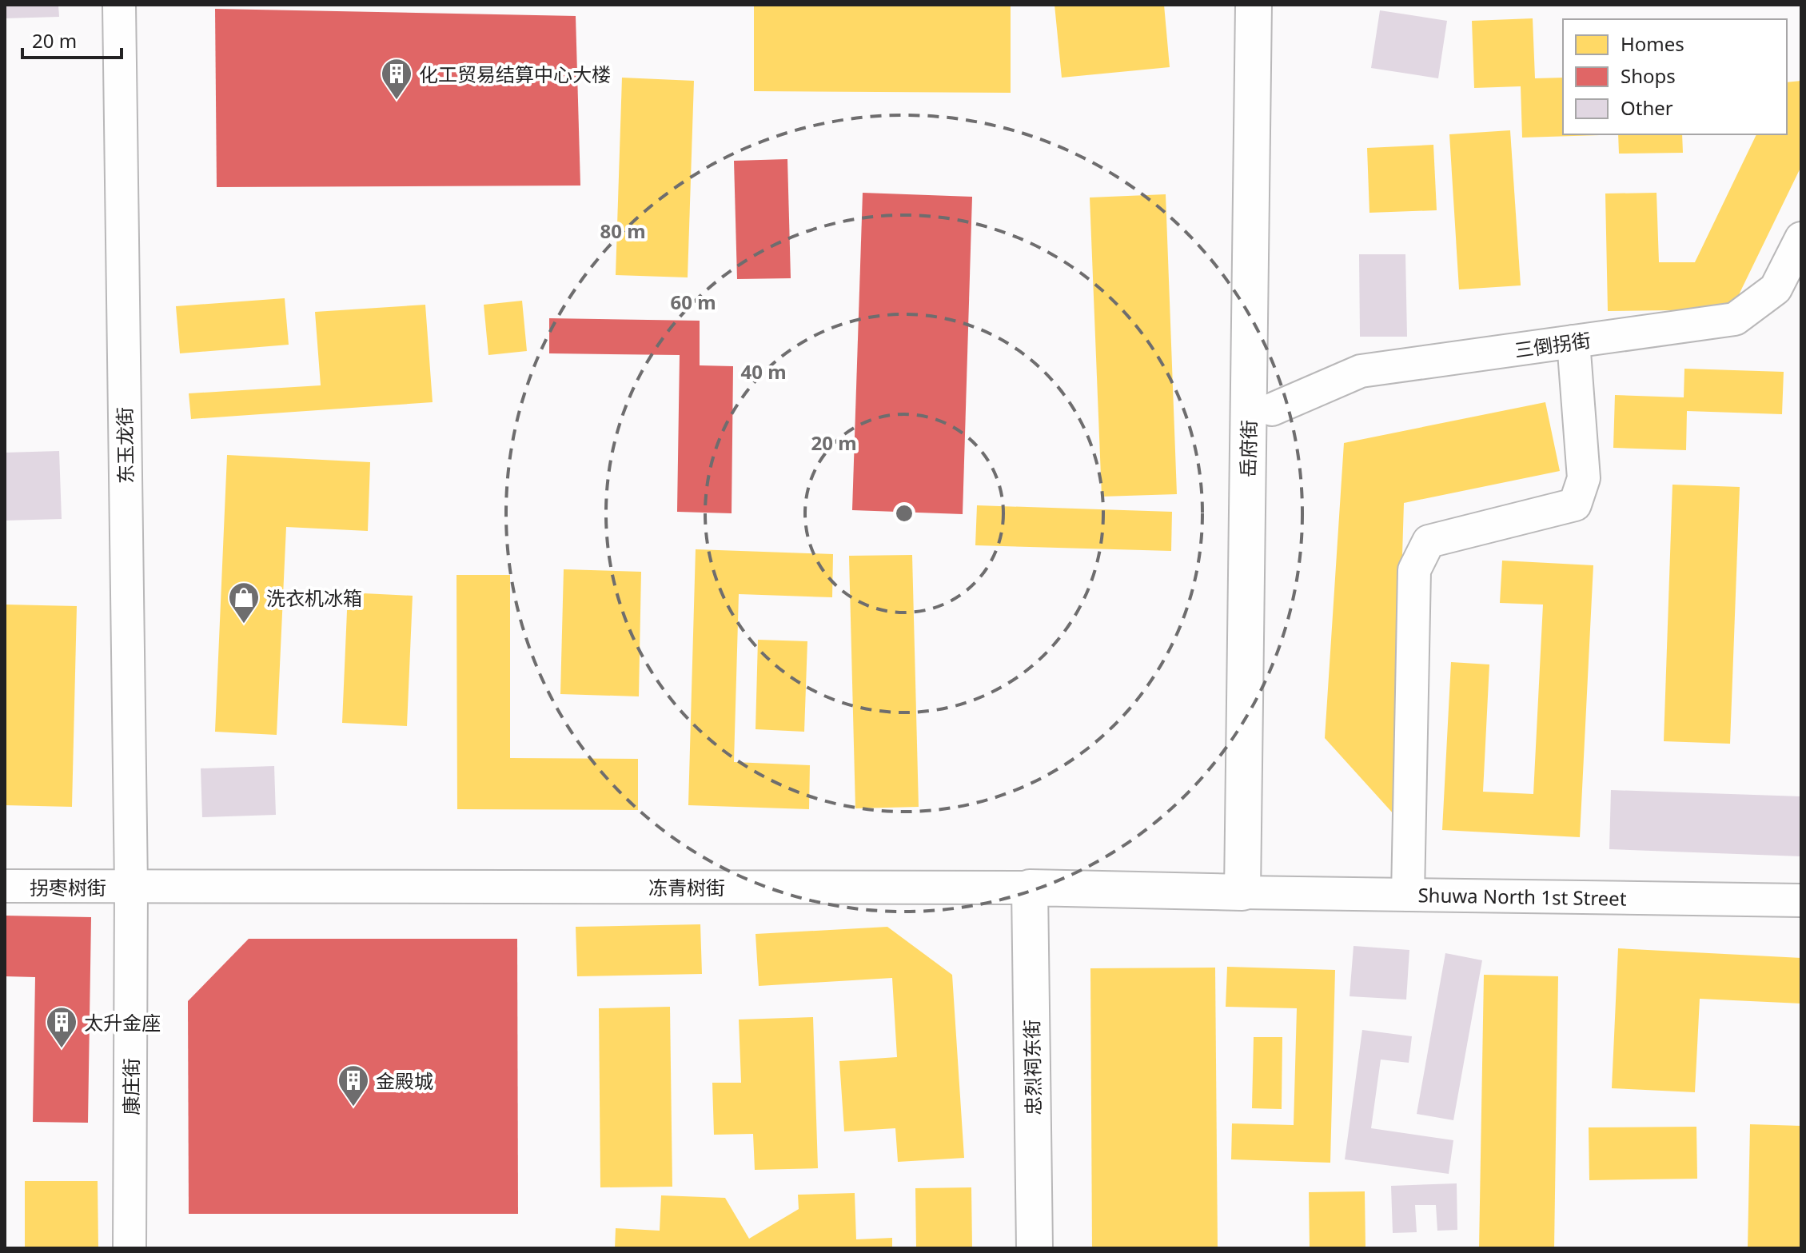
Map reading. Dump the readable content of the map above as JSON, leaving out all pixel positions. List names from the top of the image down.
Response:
{
  "streets": {
    "street": [
      "三倒拐街",
      "东玉龙街",
      "岳府街",
      "拐枣树街",
      "冻青树街",
      "Shuwa North 1st Street",
      "忠烈祠东街",
      "康庄街"
    ]
  },
  "crossings": [
    ["东玉龙街", "拐枣树街"],
    ["东玉龙街", "冻青树街"],
    ["东玉龙街", "康庄街"],
    ["岳府街", "冻青树街"],
    ["岳府街", "Shuwa North 1st Street"],
    ["拐枣树街", "冻青树街"],
    ["拐枣树街", "康庄街"],
    ["冻青树街", "Shuwa North 1st Street"],
    ["冻青树街", "忠烈祠东街"],
    ["冻青树街", "康庄街"]
  ],
  "places": {
    "building": ["化工贸易结算中心大楼", "太升金座", "金殿城"],
    "shop": ["洗衣机冰箱"]
  },
  "legend": ["Homes", "Shops", "Other"],
  "scale_bar": "20 m",
  "rings": [
    "80 m",
    "60 m",
    "40 m",
    "20 m"
  ]
}
